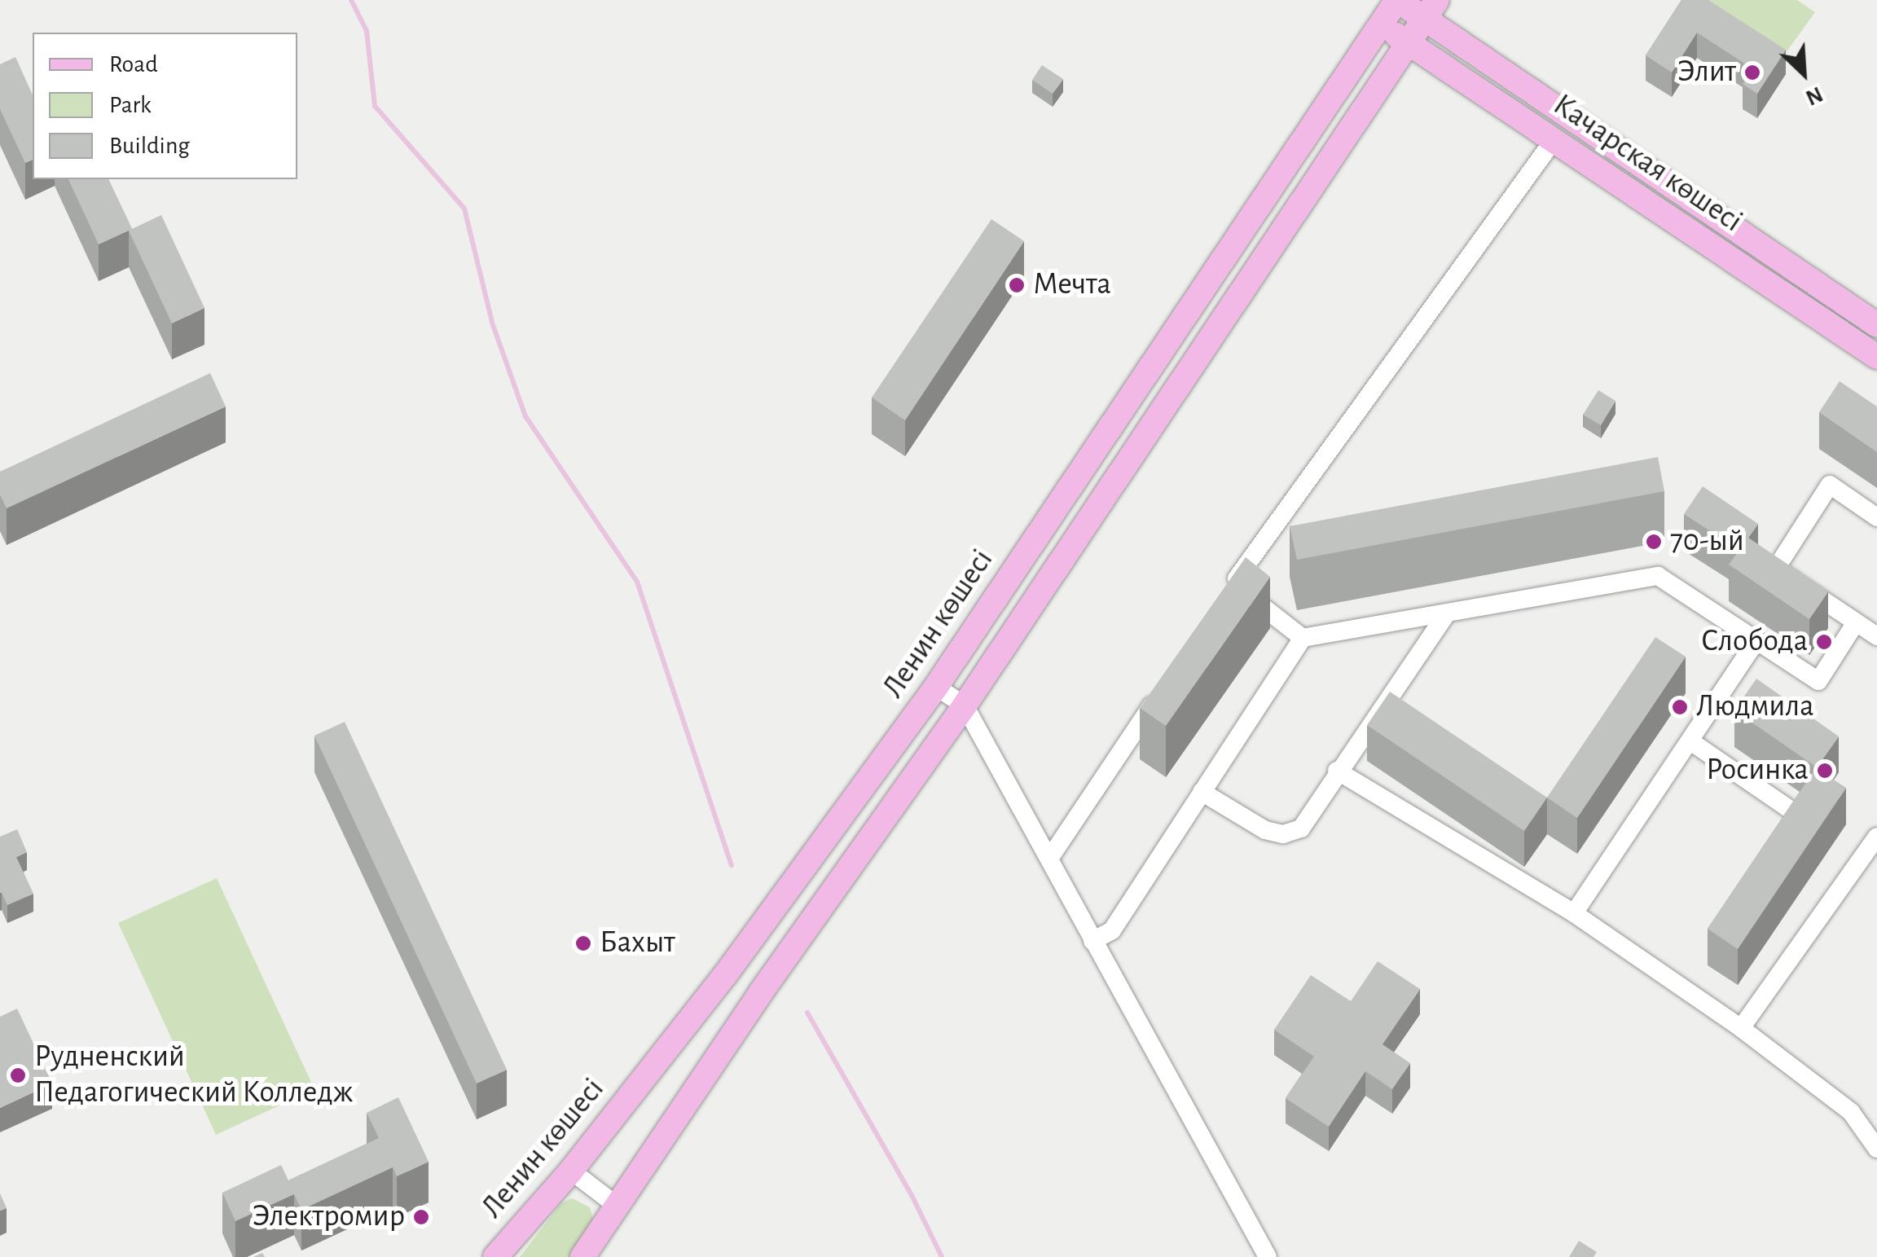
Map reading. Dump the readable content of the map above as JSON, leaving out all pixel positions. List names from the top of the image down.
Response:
{
  "streets": {
    "main road": ["Качарская көшесі", "Ленин көшесі"]
  },
  "crossings": [
    ["Качарская көшесі", "Ленин көшесі"]
  ],
  "places": [
    "Элит",
    "Мечта",
    "70-ый",
    "Слобода",
    "Людмила",
    "Росинка",
    "Бахыт",
    "Рудненский Педагогический Колледж",
    "Электромир"
  ],
  "legend": ["Road", "Park", "Building"],
  "north": "bottom right"
}
